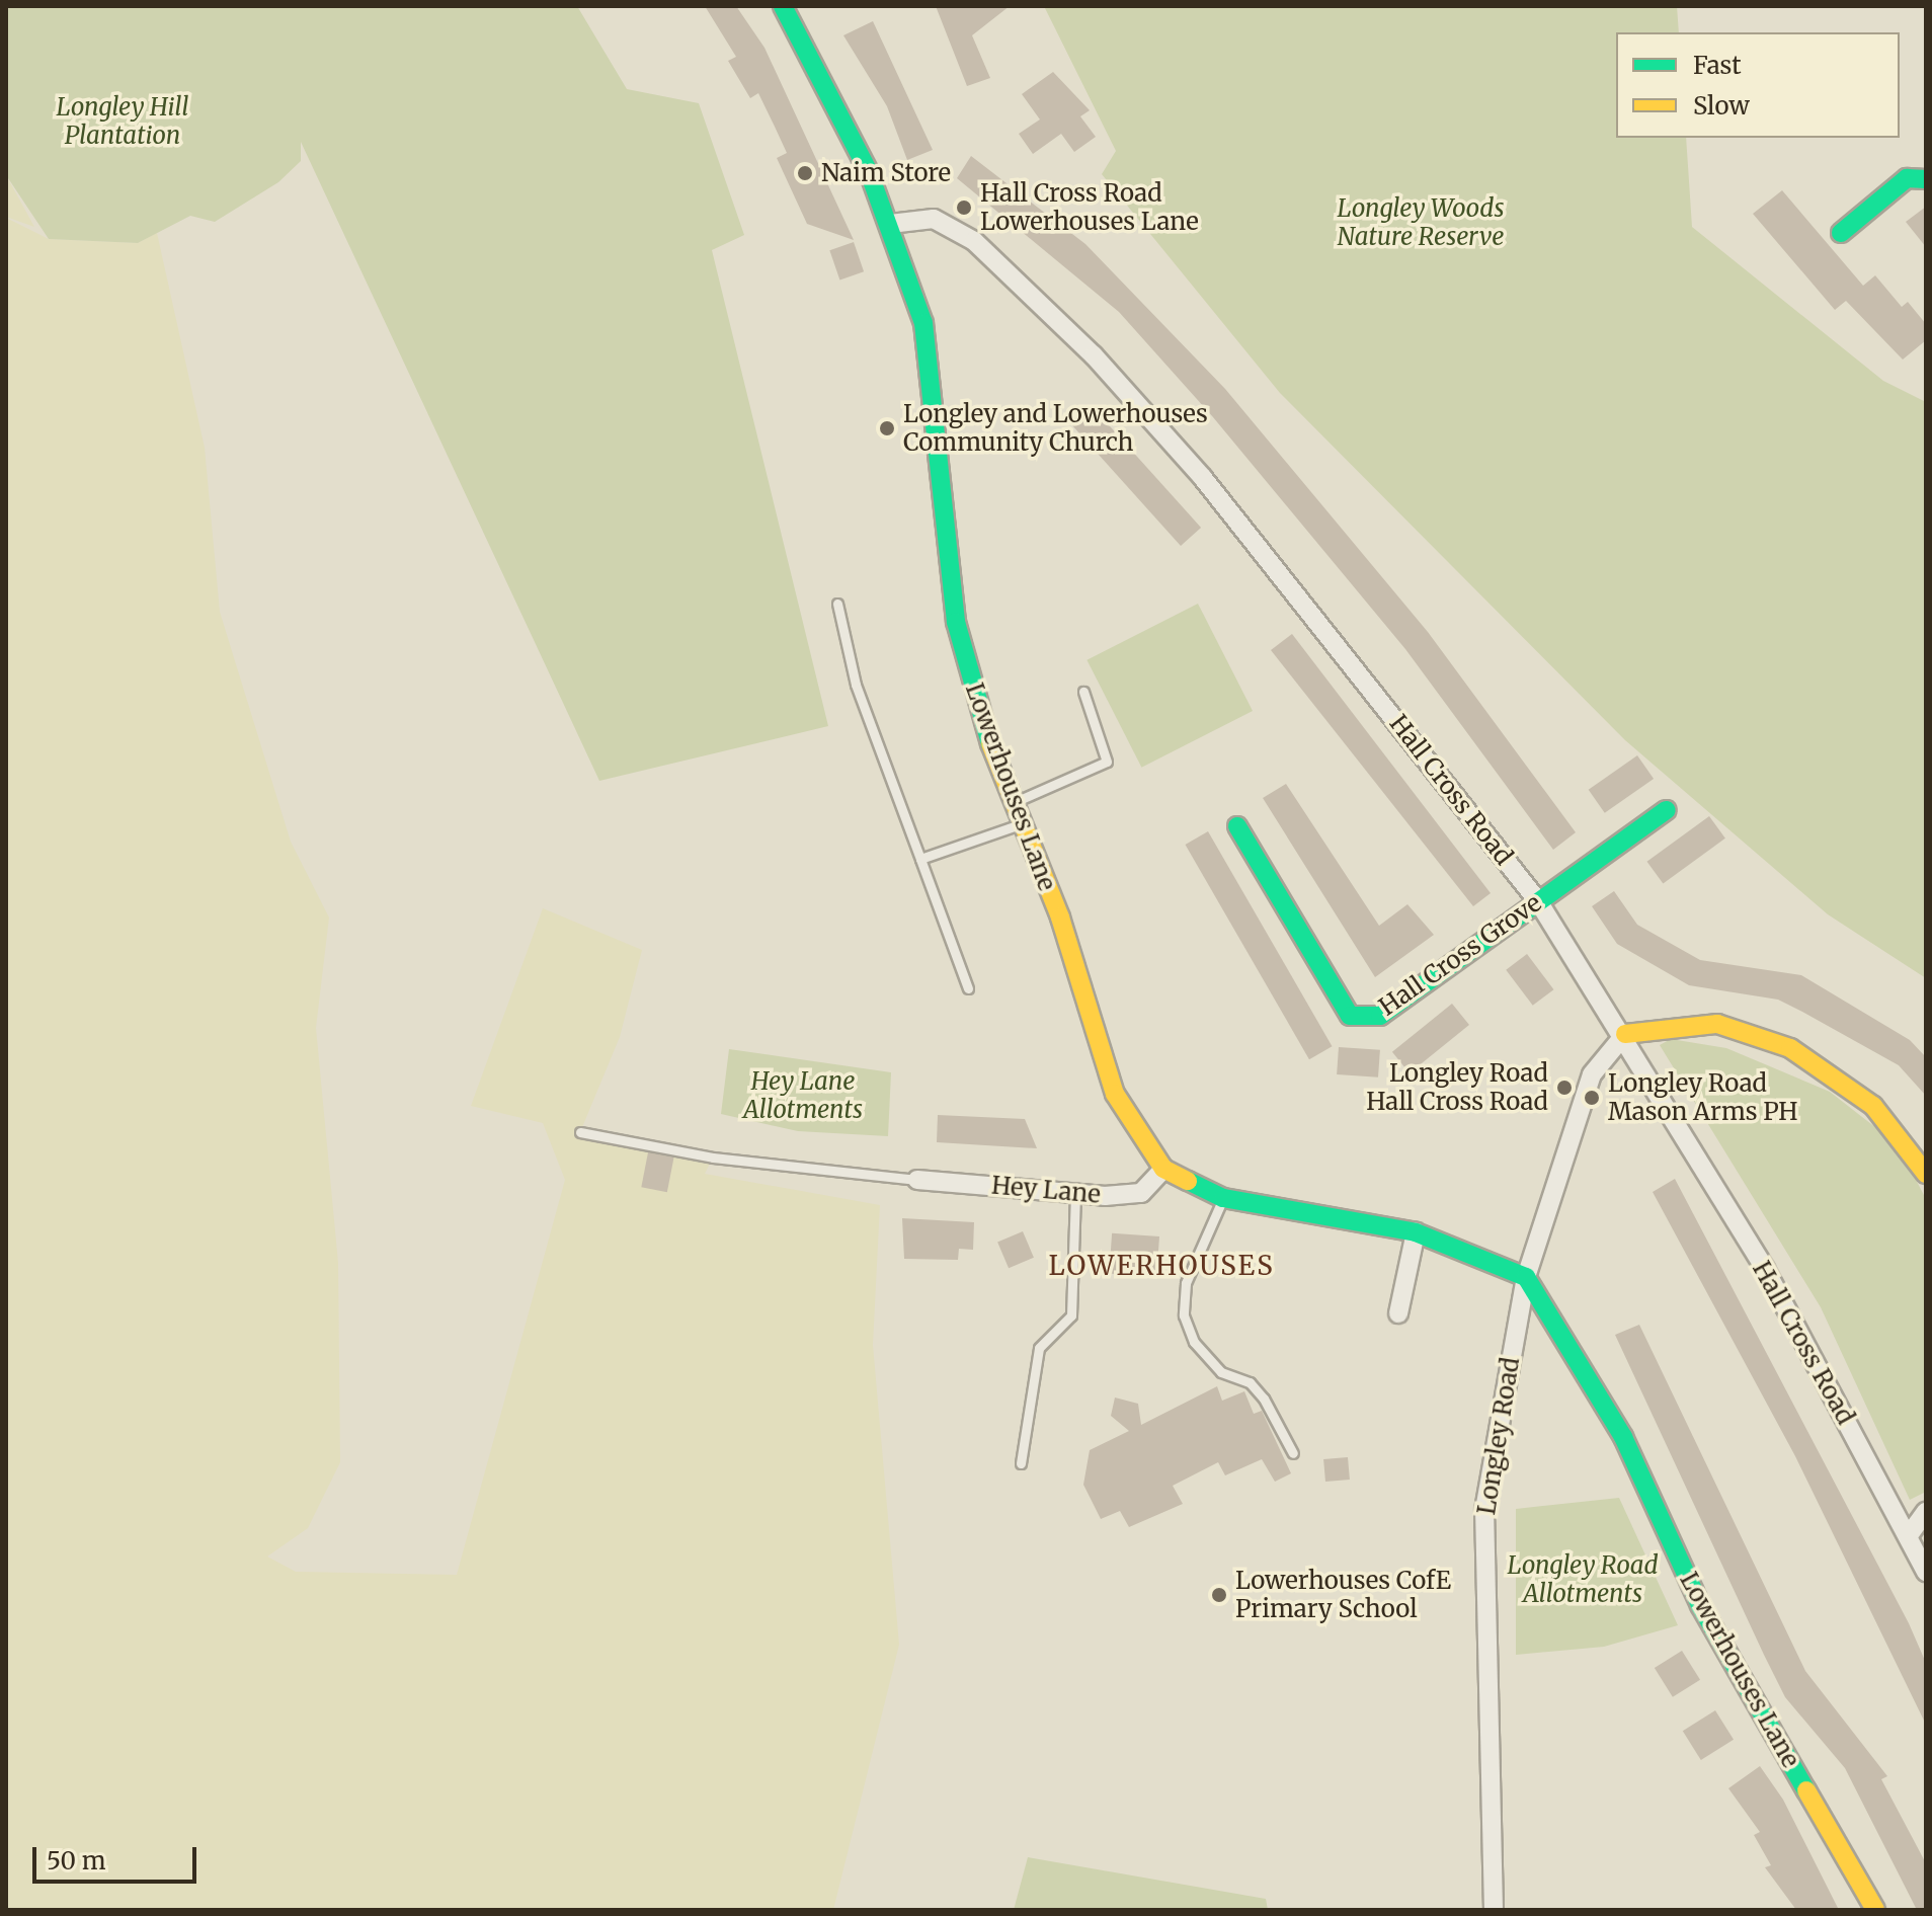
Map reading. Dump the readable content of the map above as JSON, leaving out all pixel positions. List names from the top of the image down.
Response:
{
  "streets": {
    "street": [
      "Lowerhouses Lane",
      "Hall Cross Road",
      "Hall Cross Grove",
      "Hey Lane",
      "Longley Road"
    ]
  },
  "crossings": [
    ["Lowerhouses Lane", "Hall Cross Road"],
    ["Lowerhouses Lane", "Hey Lane"],
    ["Lowerhouses Lane", "Longley Road"],
    ["Hall Cross Road", "Hall Cross Grove"],
    ["Hall Cross Road", "Longley Road"]
  ],
  "districts": ["LOWERHOUSES"],
  "parks": [
    "Longley Hill Plantation",
    "Longley Woods Nature Reserve",
    "Hey Lane Allotments",
    "Longley Road Allotments"
  ],
  "places": [
    "Naim Store",
    "Hall Cross Road Lowerhouses Lane",
    "Longley and Lowerhouses Community Church",
    "Longley Road Hall Cross Road",
    "Longley Road Mason Arms PH",
    "Lowerhouses CofE Primary School"
  ],
  "legend": ["Fast", "Slow"],
  "scale_bar": "50 m"
}
